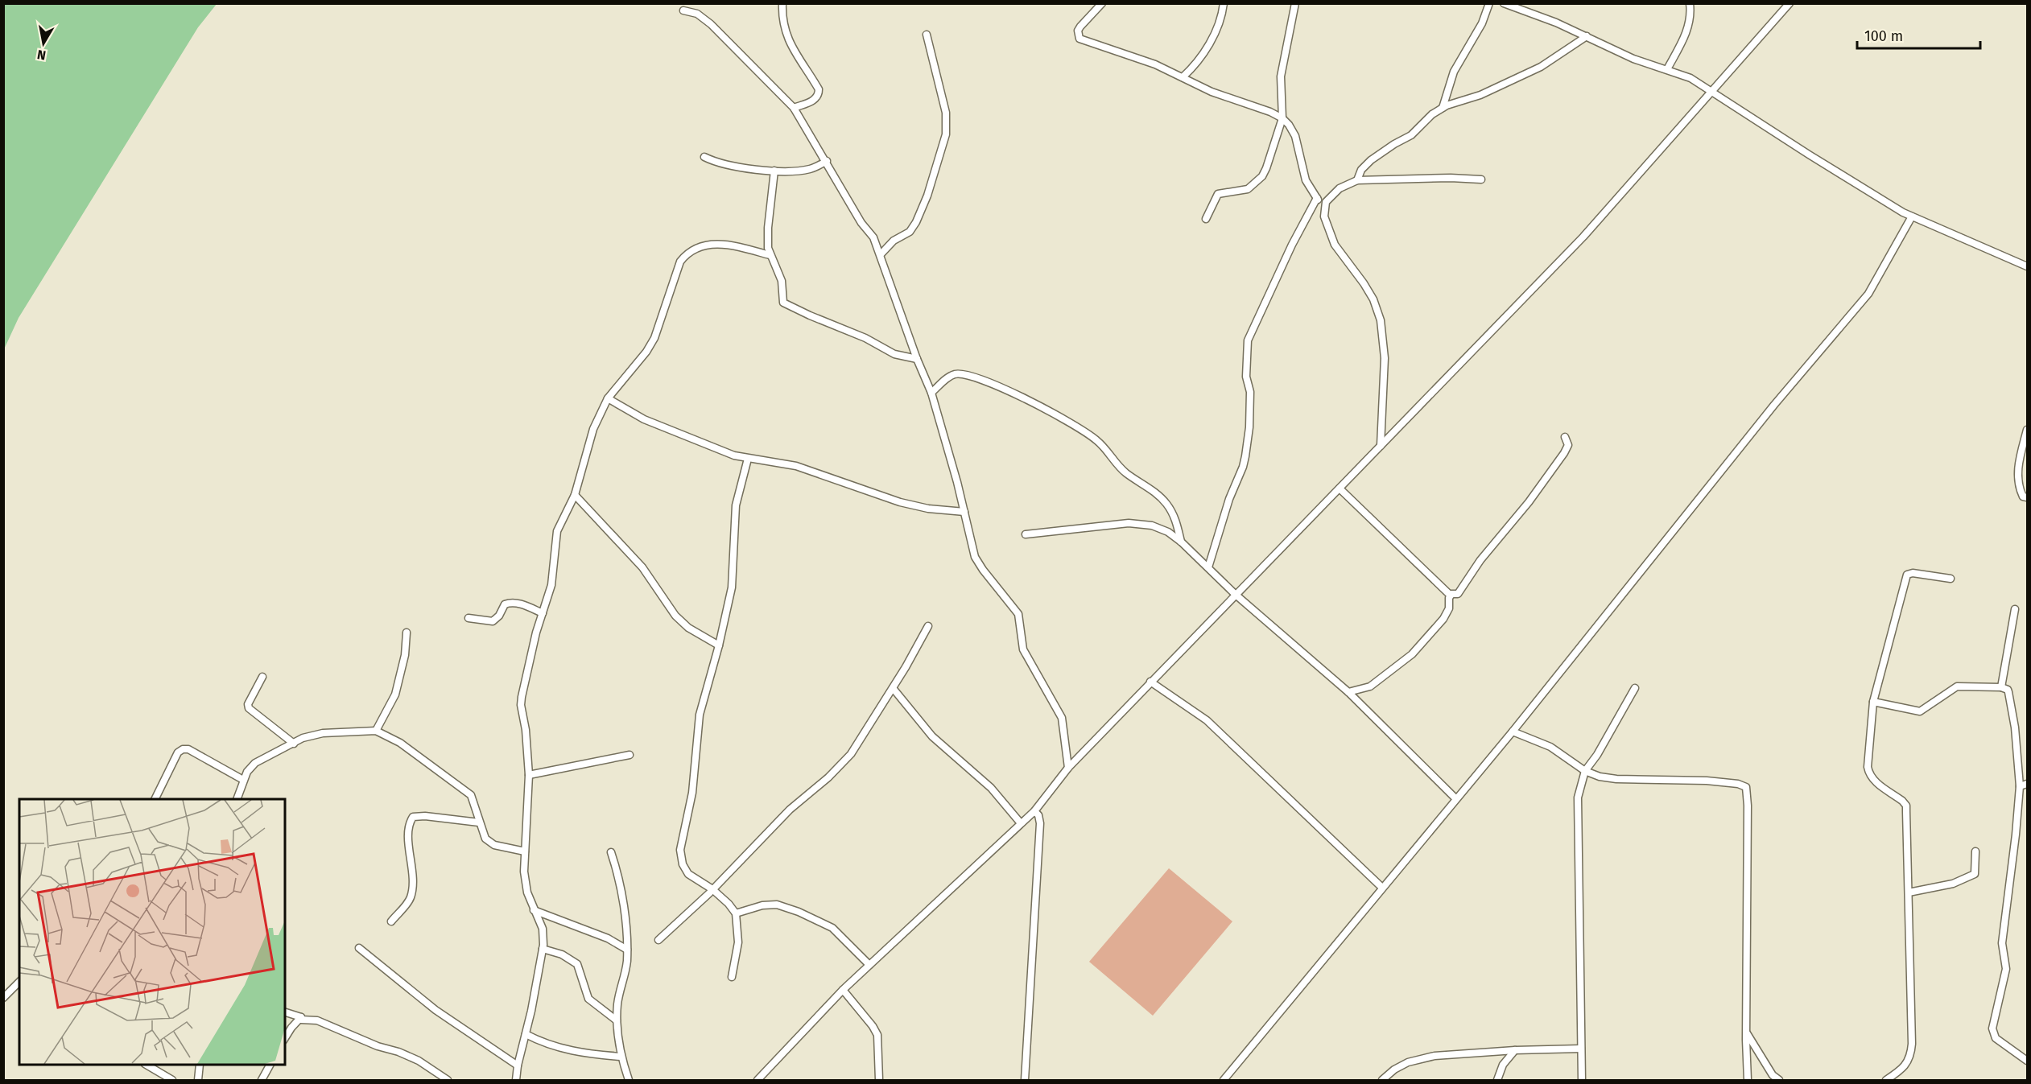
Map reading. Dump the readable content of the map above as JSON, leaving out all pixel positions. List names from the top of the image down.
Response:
{
  "scale_bar": "100 m",
  "north": "bottom"
}
